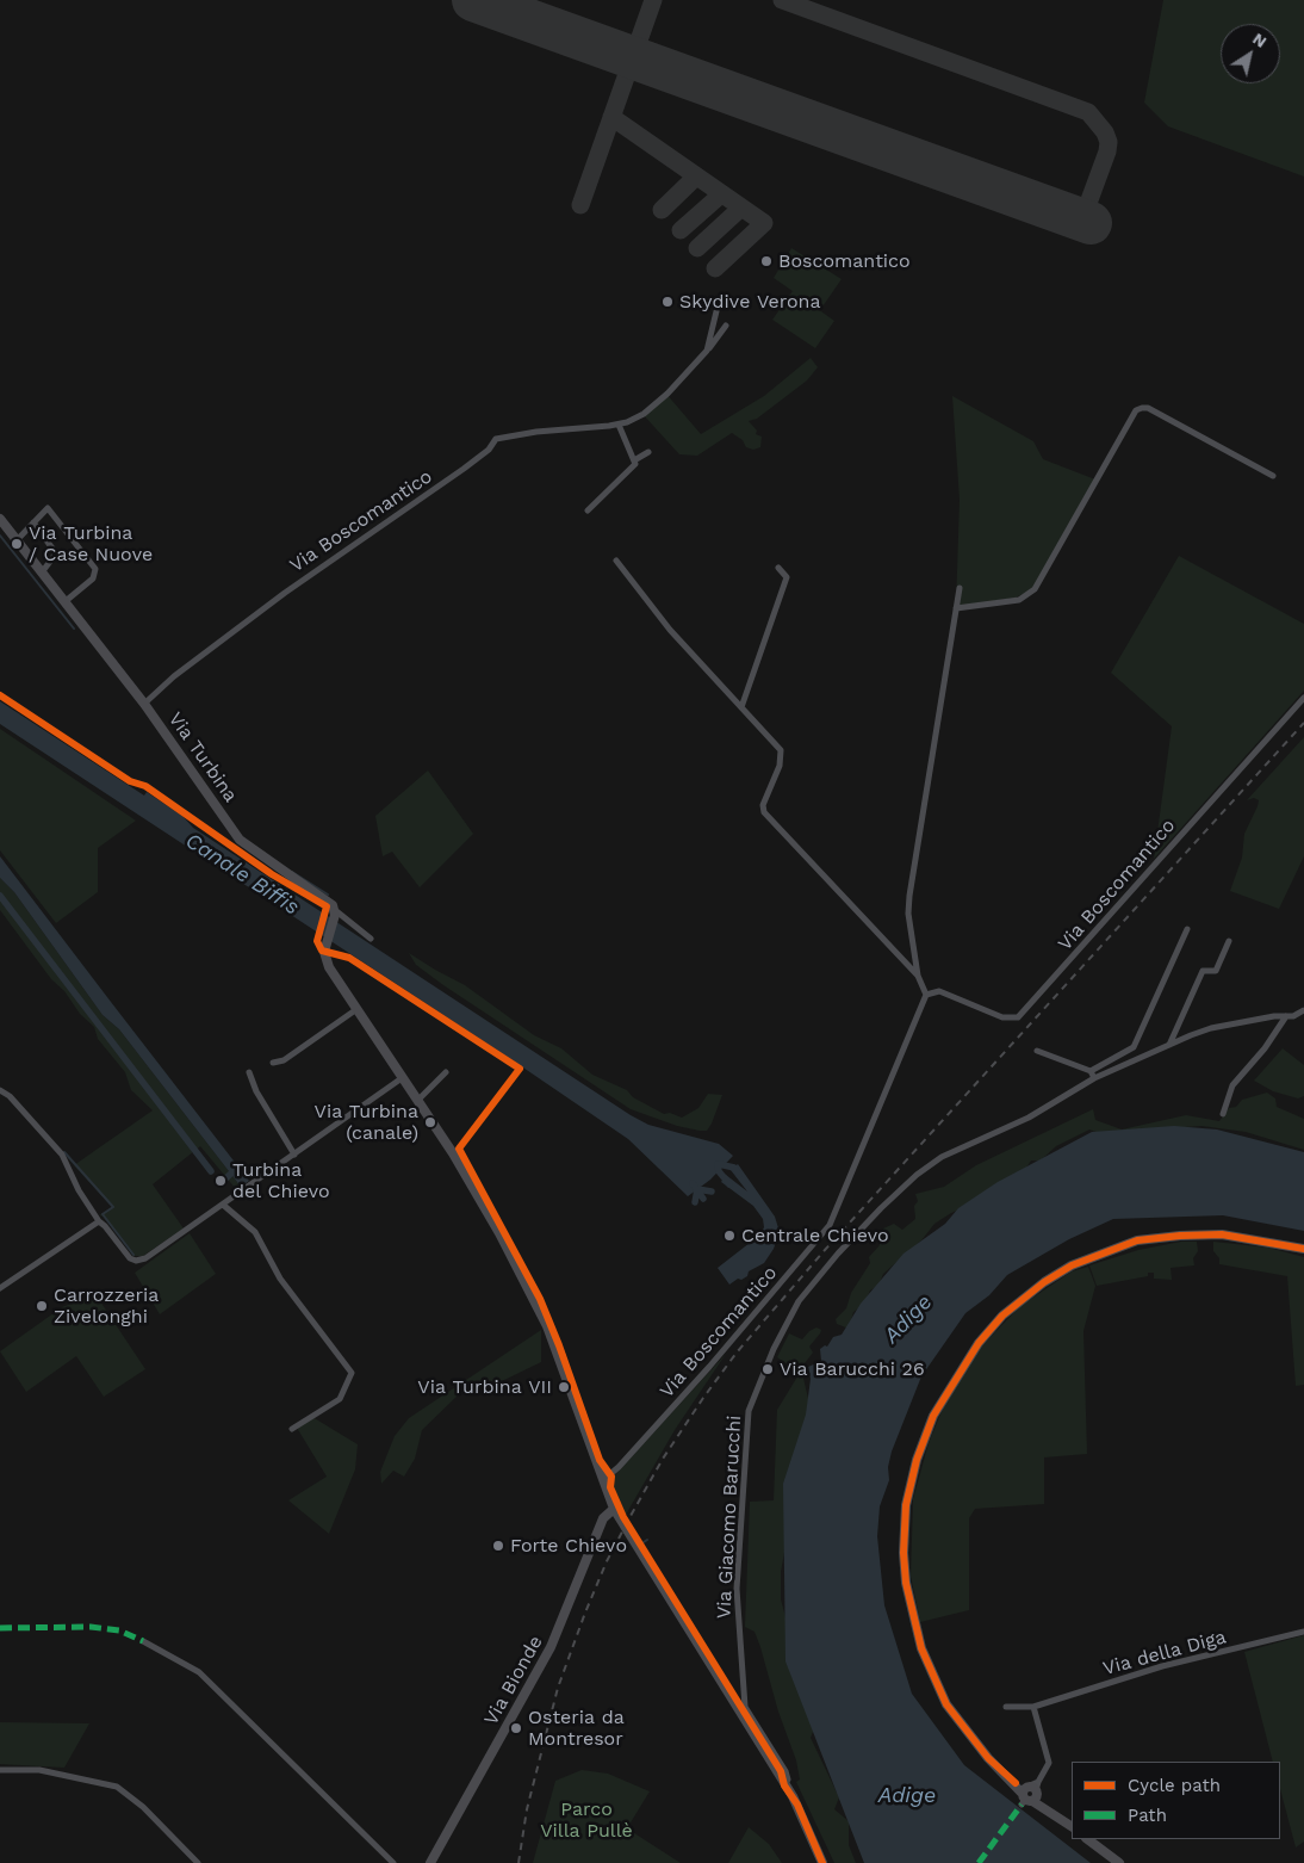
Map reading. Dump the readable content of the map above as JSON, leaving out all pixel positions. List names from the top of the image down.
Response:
{
  "streets": {
    "street": [
      "Via Boscomantico",
      "Via Turbina",
      "Via Giacomo Barucchi",
      "Via della Diga",
      "Via Bionde"
    ]
  },
  "crossings": [
    ["Via Boscomantico", "Via Turbina"]
  ],
  "water": ["Canale Biffis", "Adige"],
  "parks": ["Parco Villa Pullè"],
  "places": [
    "Boscomantico",
    "Skydive Verona",
    "Via Turbina / Case Nuove",
    "Via Turbina (canale)",
    "Turbina del Chievo",
    "Centrale Chievo",
    "Carrozzeria Zivelonghi",
    "Via Barucchi 26",
    "Via Turbina VII",
    "Forte Chievo",
    "Osteria da Montresor"
  ],
  "legend": ["Cycle path", "Path"],
  "north": "top right"
}
